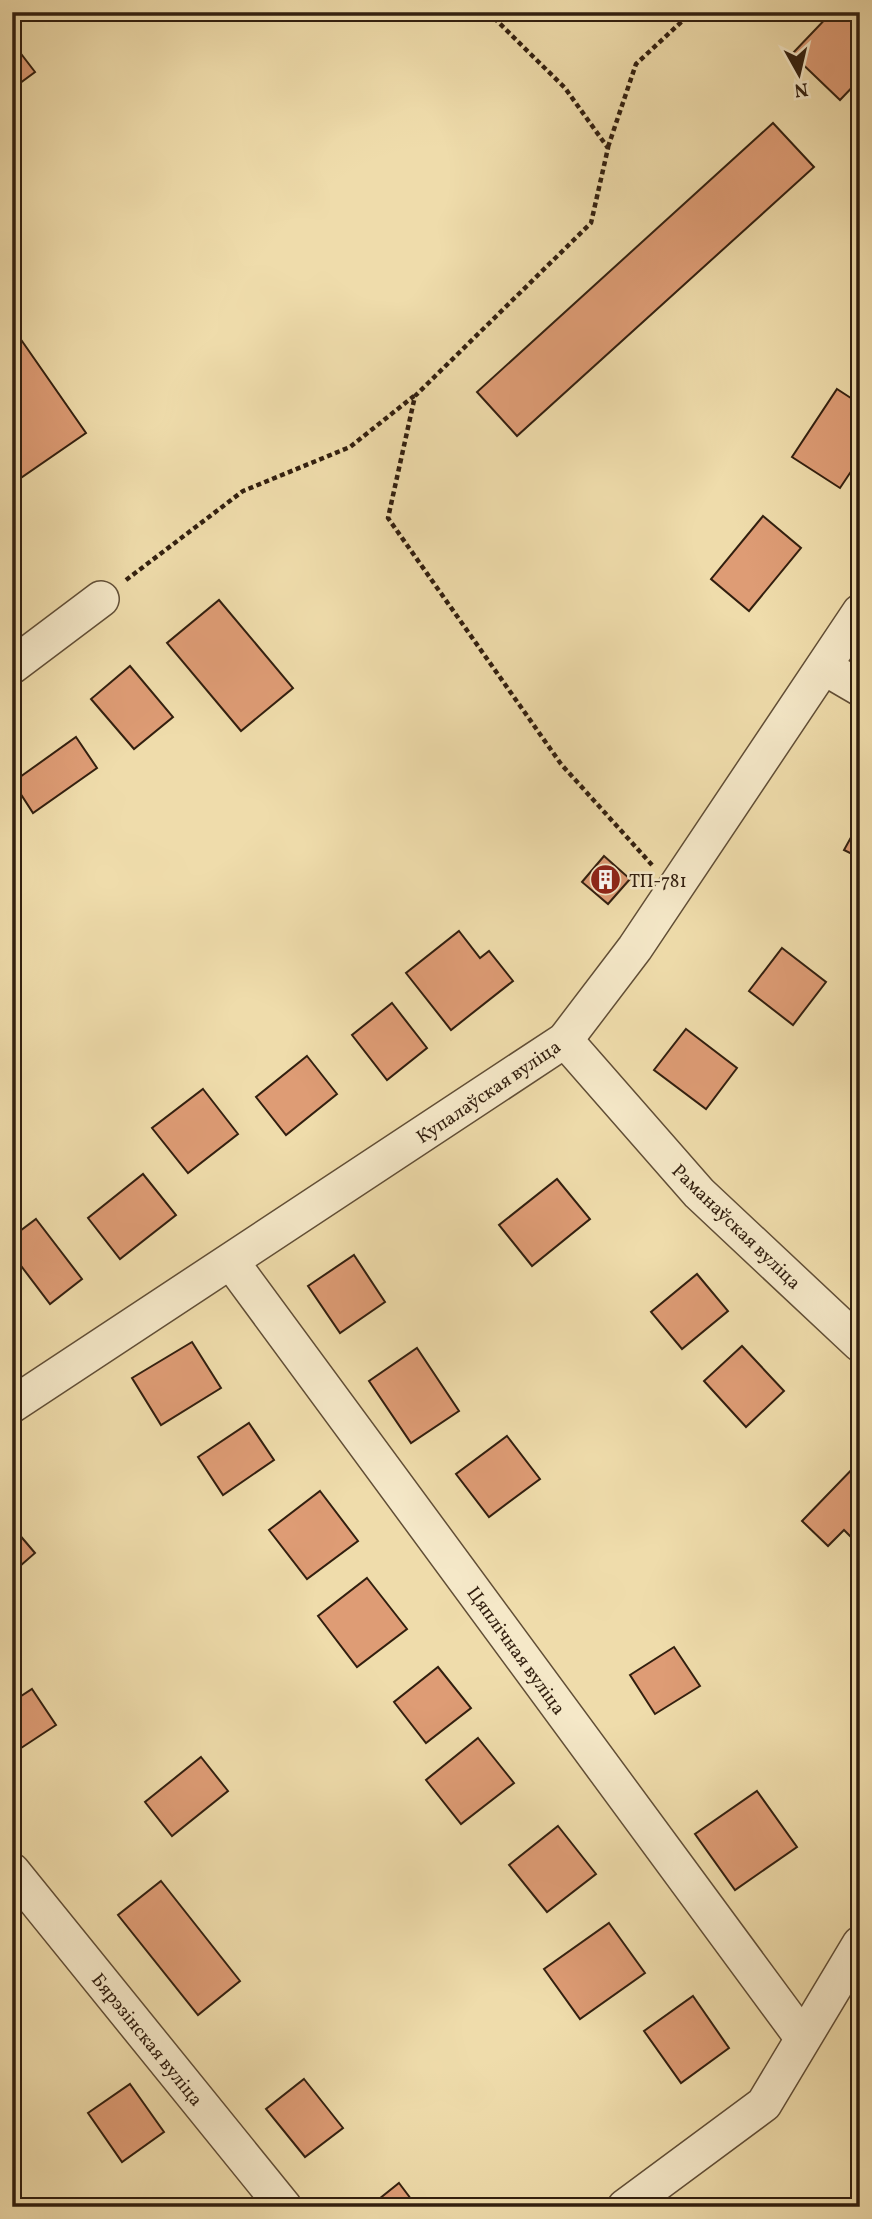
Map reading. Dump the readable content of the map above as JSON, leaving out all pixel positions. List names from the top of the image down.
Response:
{
  "streets": {
    "street": [
      "Купалаўская вуліца",
      "Раманаўская вуліца",
      "Цяплічная вуліца",
      "Бярэзінская вуліца"
    ]
  },
  "crossings": [
    ["Купалаўская вуліца", "Раманаўская вуліца"],
    ["Купалаўская вуліца", "Цяплічная вуліца"]
  ],
  "places": {
    "building": ["ТП-781"]
  },
  "north": "bottom"
}
